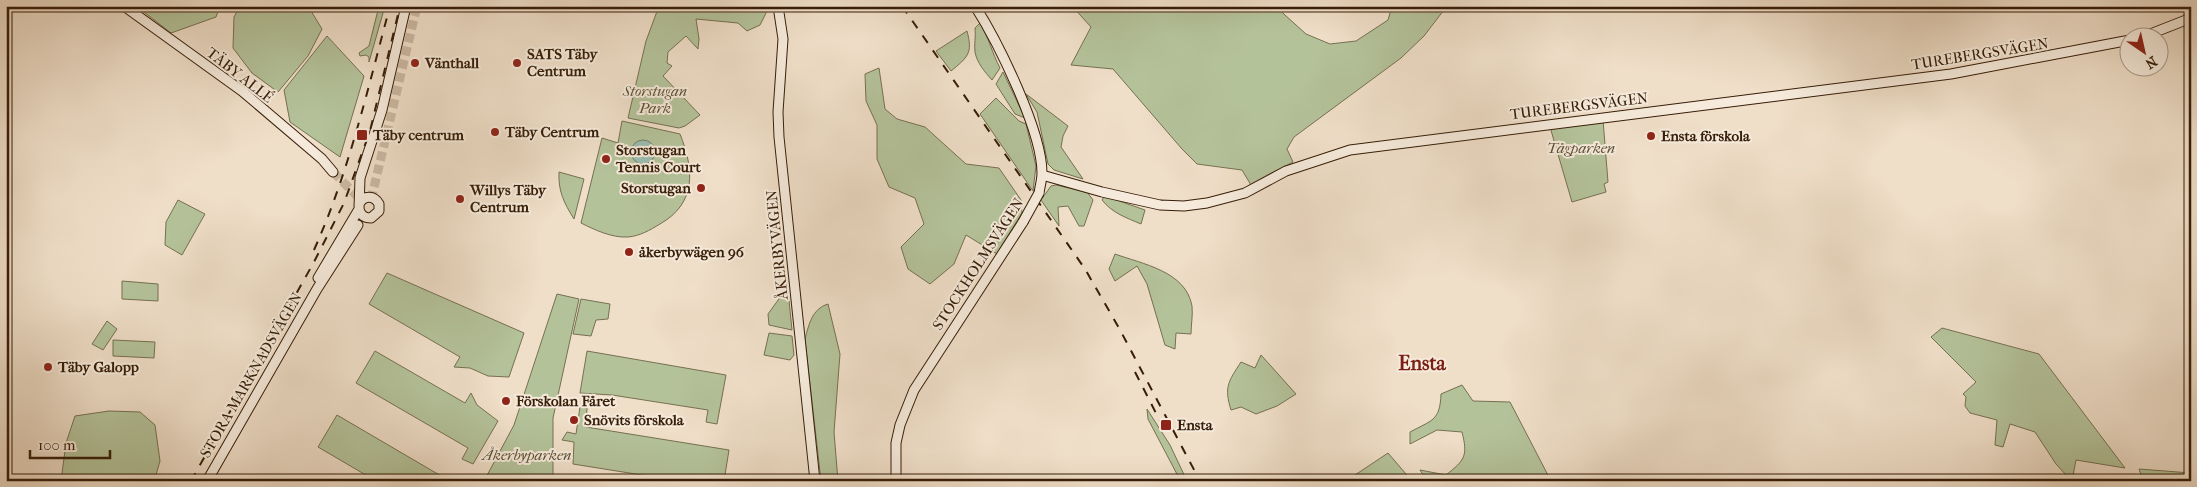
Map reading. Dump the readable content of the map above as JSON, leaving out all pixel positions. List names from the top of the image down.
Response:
{
  "streets": {
    "street": [
      "TUREBERGSVÄGEN",
      "TÄBY ALLÉ",
      "ÅKERBYVÄGEN",
      "STOCKHOLMSVÄGEN",
      "STORA MARKNADSVÄGEN"
    ]
  },
  "crossings": [
    ["TUREBERGSVÄGEN", "STOCKHOLMSVÄGEN"]
  ],
  "districts": ["Ensta"],
  "parks": ["Storstugan Park", "Tågparken", "Åkerbyparken"],
  "places": {
    "other": [
      "Vänthall",
      "SATS Täby Centrum",
      "Täby Centrum",
      "Ensta förskola",
      "Storstugan Tennis Court",
      "Storstugan",
      "Willys Täby Centrum",
      "åkerbywägen 96",
      "Täby Galopp",
      "Förskolan Fåret",
      "Snövits förskola"
    ],
    "transit": ["Täby centrum", "Ensta"]
  },
  "scale_bar": "100 m",
  "north": "bottom right"
}
